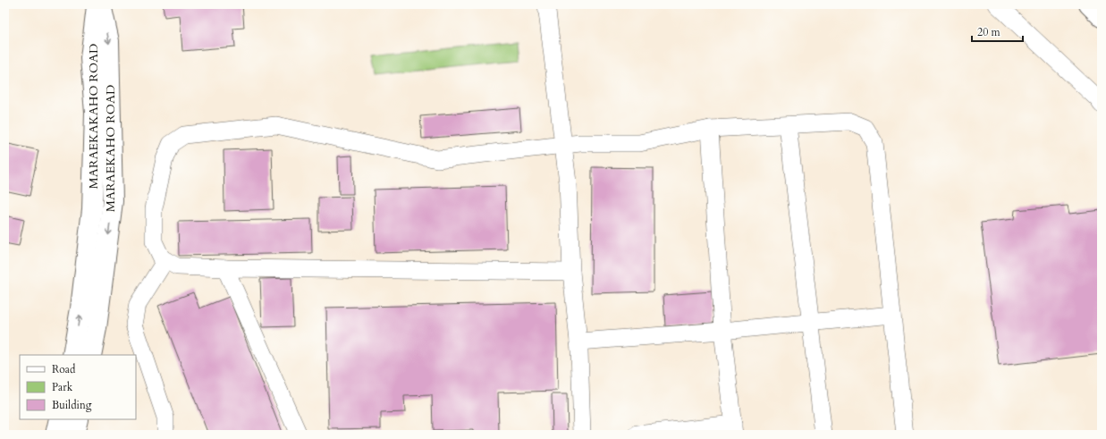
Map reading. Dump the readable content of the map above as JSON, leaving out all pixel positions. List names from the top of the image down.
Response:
{
  "streets": {
    "main road": ["MARAEKAKAHO ROAD", "MARAEKAHO ROAD"]
  },
  "one_way": ["MARAEKAKAHO ROAD", "MARAEKAHO ROAD"],
  "legend": ["Road", "Park", "Building"],
  "scale_bar": "20 m"
}
